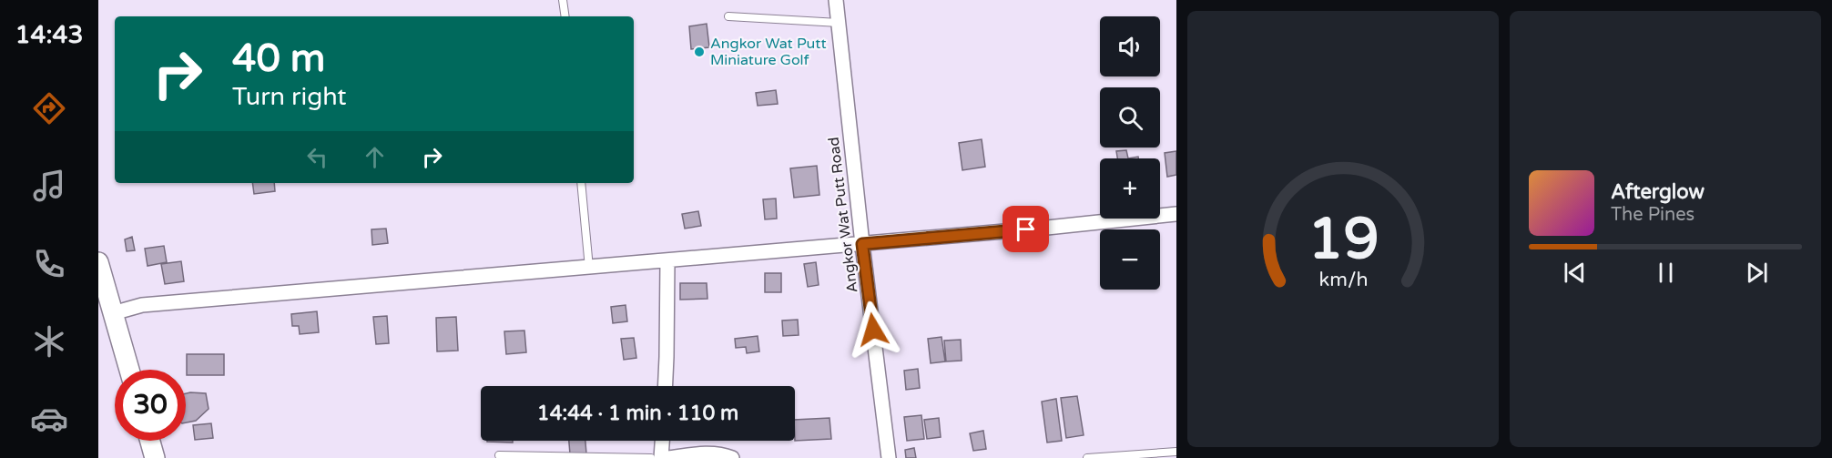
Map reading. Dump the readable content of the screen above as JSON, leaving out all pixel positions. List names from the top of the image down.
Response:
{
  "streets": {
    "street": ["Angkor Wat Putt Road"]
  },
  "places": ["Angkor Wat Putt Miniature Golf"],
  "page": {
    "tabs": "14:43",
    "map_buttons": ["+", "−"],
    "turn": ["40 m", "Turn right"],
    "song": ["Afterglow", "The Pines"],
    "limit": "30",
    "trip": "14:44 · 1 min · 110 m",
    "gauge": ["19", "km/h"]
  }
}
